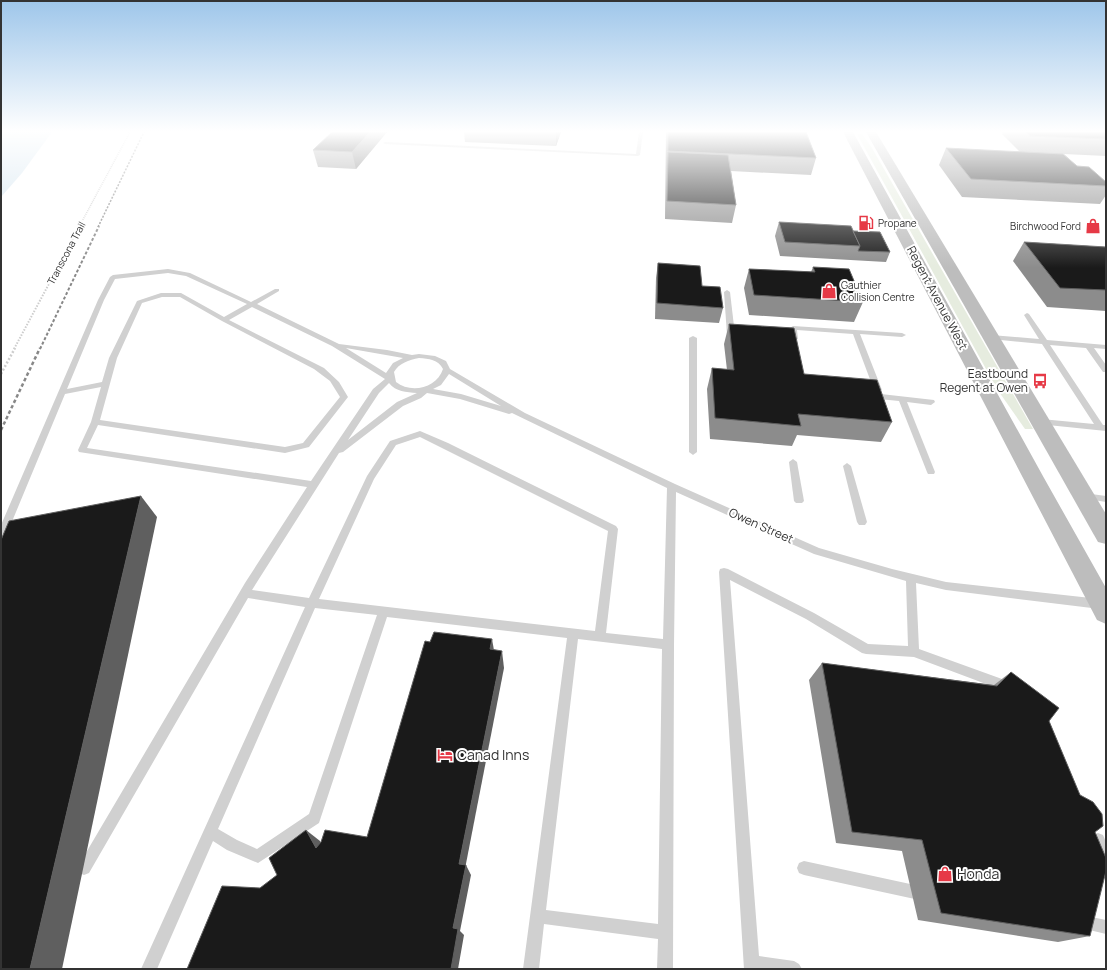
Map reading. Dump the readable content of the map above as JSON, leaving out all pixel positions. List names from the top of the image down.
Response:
{
  "streets": {
    "main road": ["Regent Avenue West"],
    "lane": ["Owen Street"],
    "path": ["Transcona Trail"]
  },
  "crossings": [
    ["Regent Avenue West", "Owen Street"]
  ],
  "places": {
    "fuel station": ["Propane"],
    "shop": ["Birchwood Ford", "Gauthier Collision Centre", "Honda"],
    "bus stop": ["Eastbound Regent at Owen"],
    "hotel": ["Canad Inns"]
  }
}
